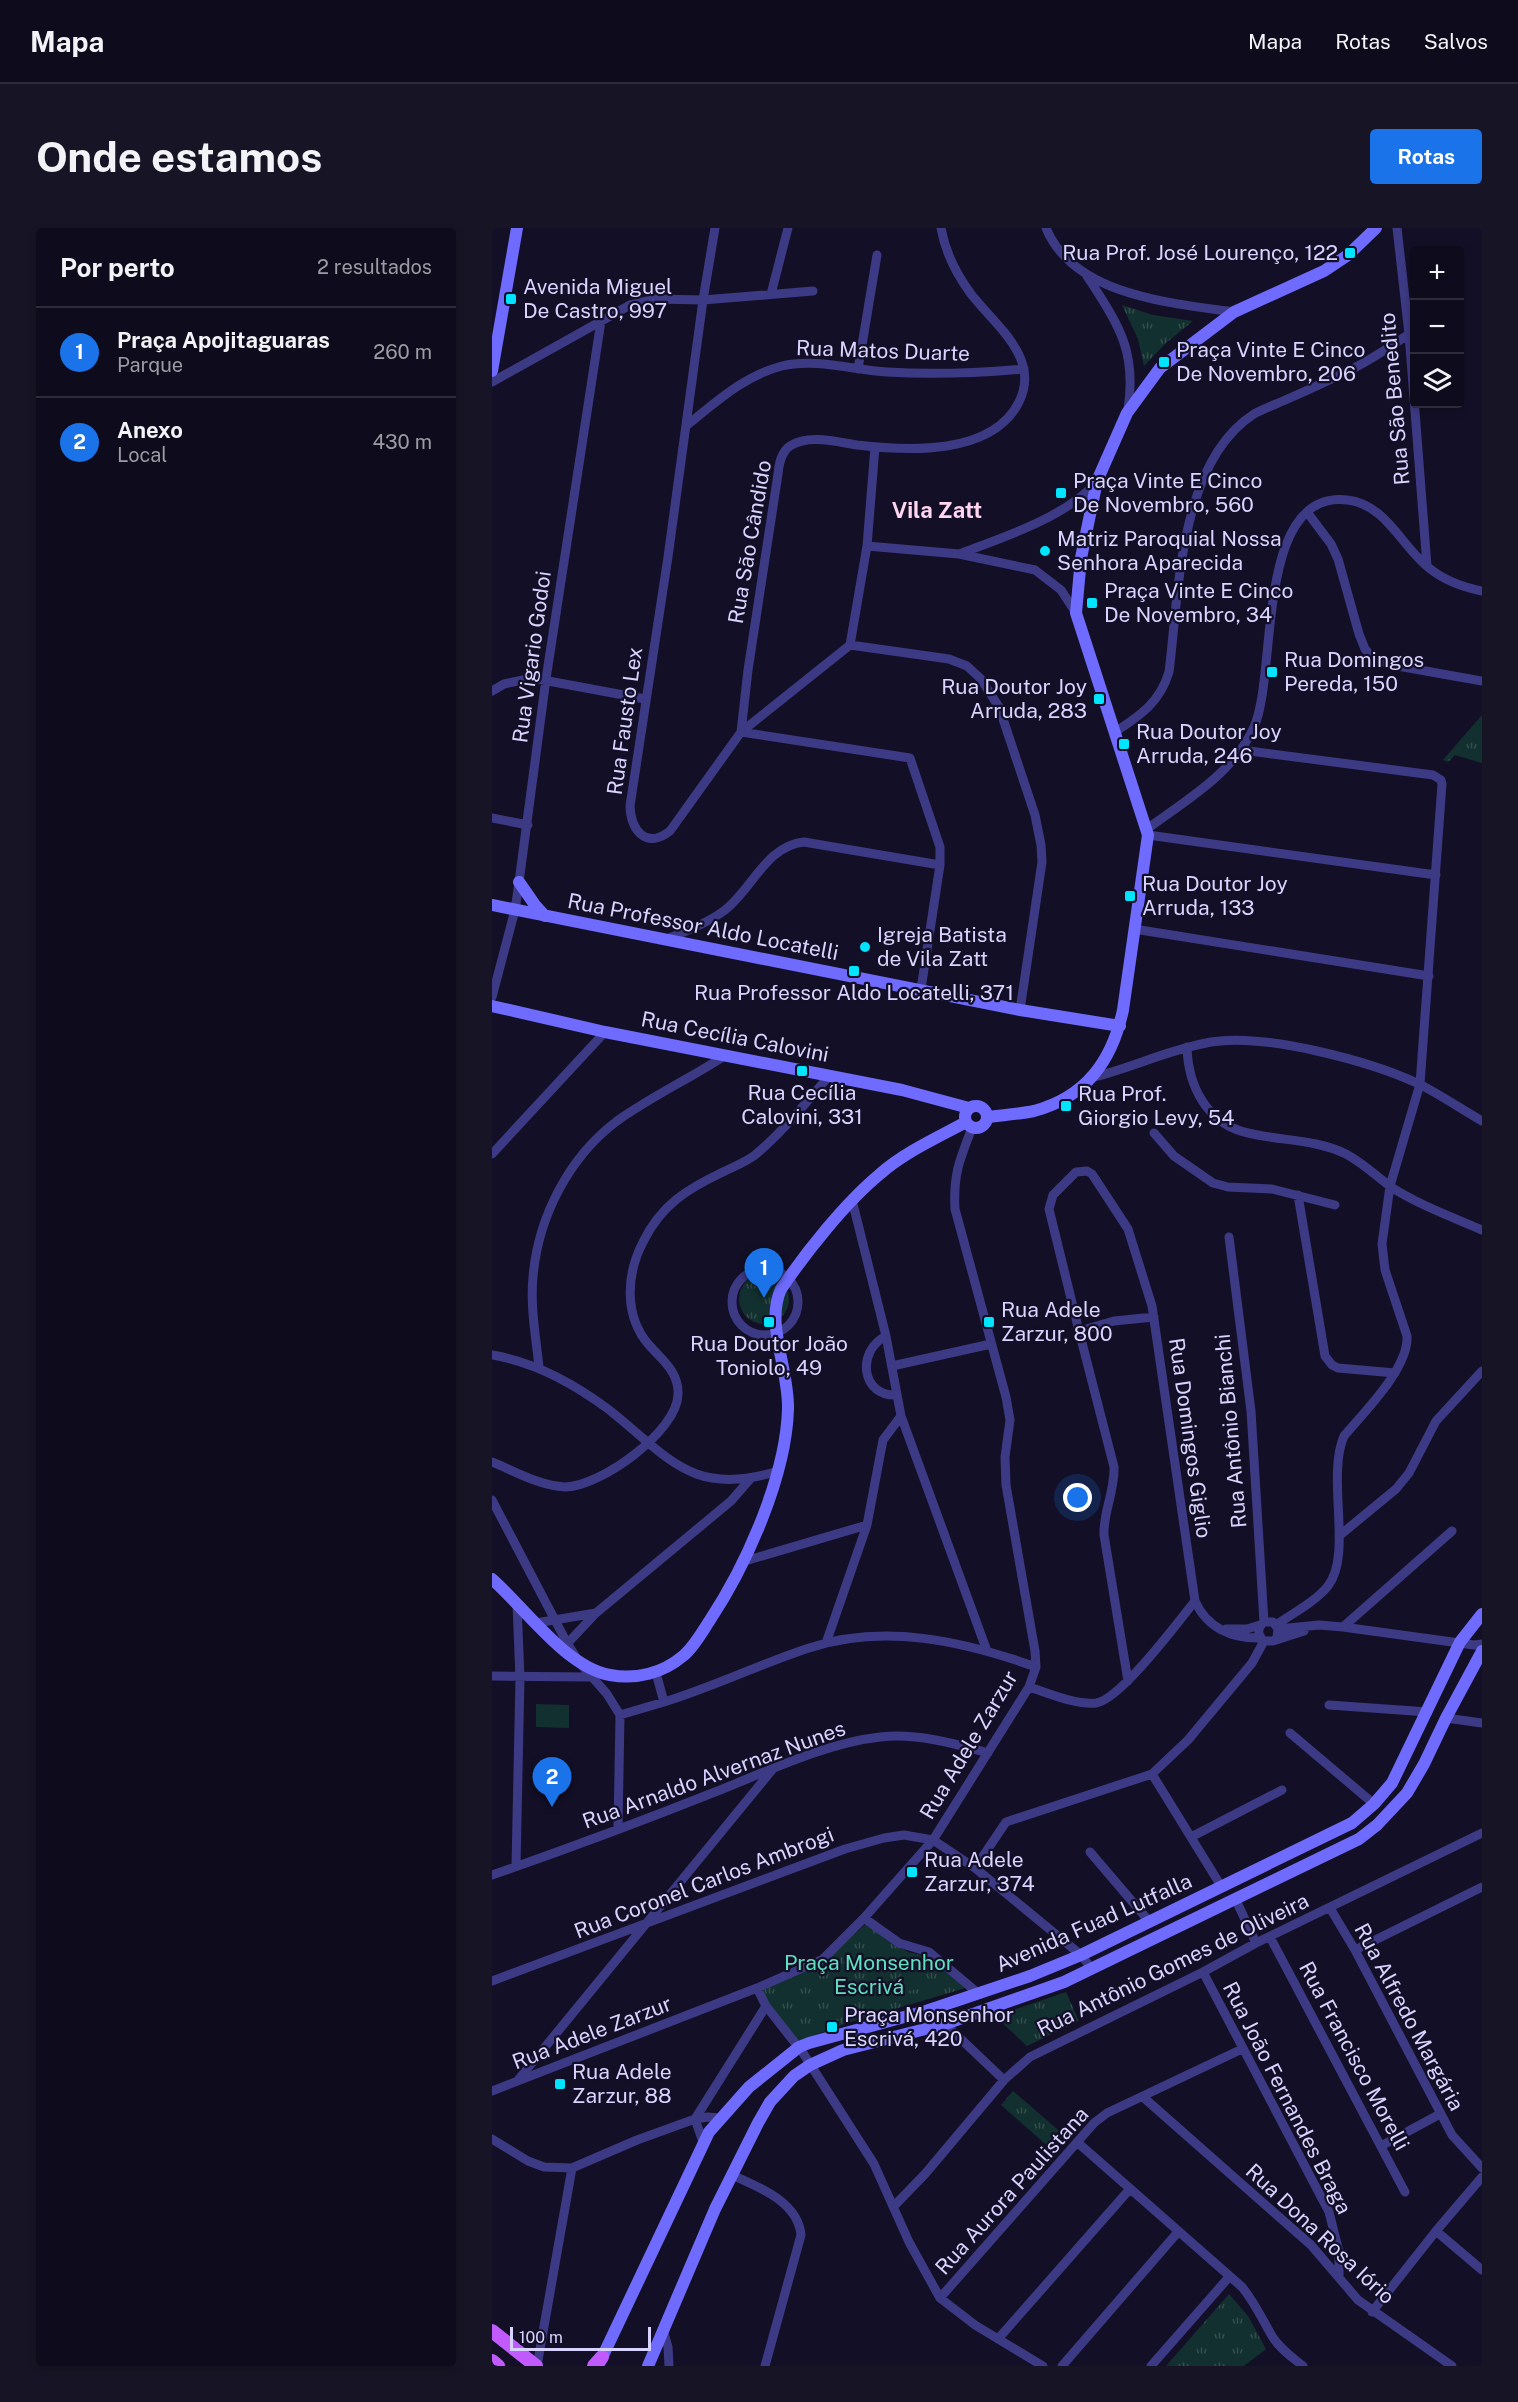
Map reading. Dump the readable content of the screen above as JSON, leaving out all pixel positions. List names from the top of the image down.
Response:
{
  "streets": {
    "street": [
      "Rua Matos Duarte",
      "Rua São Benedito",
      "Rua São Cândido",
      "Rua Vigario Godoi",
      "Rua Fausto Lex",
      "Rua Professor Aldo Locatelli",
      "Rua Cecília Calovini",
      "Rua Antônio Bianchi",
      "Rua Domingos Giglio",
      "Rua Adele Zarzur",
      "Rua Arnaldo Alvernaz Nunes",
      "Rua Coronel Carlos Ambrogi",
      "Avenida Fuad Lutfalla",
      "Rua Antônio Gomes de Oliveira",
      "Rua Alfredo Margária",
      "Rua Francisco Morelli",
      "Rua João Fernandes Braga",
      "Rua Aurora Paulistana",
      "Rua Dona Rosa Iório"
    ]
  },
  "crossings": [
    ["Rua Matos Duarte", "Rua São Cândido"],
    ["Rua Matos Duarte", "Rua Fausto Lex"],
    ["Rua São Cândido", "Rua Fausto Lex"],
    ["Rua Vigario Godoi", "Rua Professor Aldo Locatelli"],
    ["Rua Cecília Calovini", "Rua Adele Zarzur"],
    ["Rua Adele Zarzur", "Rua Arnaldo Alvernaz Nunes"],
    ["Rua Adele Zarzur", "Rua Coronel Carlos Ambrogi"],
    ["Rua Antônio Gomes de Oliveira", "Rua Alfredo Margária"],
    ["Rua Antônio Gomes de Oliveira", "Rua Francisco Morelli"],
    ["Rua Antônio Gomes de Oliveira", "Rua João Fernandes Braga"],
    ["Rua João Fernandes Braga", "Rua Aurora Paulistana"],
    ["Rua João Fernandes Braga", "Rua Dona Rosa Iório"],
    ["Rua Aurora Paulistana", "Rua Dona Rosa Iório"]
  ],
  "districts": ["Vila Zatt"],
  "parks": ["Praça Monsenhor Escrivá"],
  "places": {
    "transit": [
      "Rua Prof. José Lourenço, 122",
      "Avenida Miguel De Castro, 997",
      "Praça Vinte E Cinco De Novembro, 206",
      "Praça Vinte E Cinco De Novembro, 560",
      "Praça Vinte E Cinco De Novembro, 34",
      "Rua Domingos Pereda, 150",
      "Rua Doutor Joy Arruda, 283",
      "Rua Doutor Joy Arruda, 246",
      "Rua Doutor Joy Arruda, 133",
      "Rua Professor Aldo Locatelli, 371",
      "Rua Cecília Calovini, 331",
      "Rua Prof. Giorgio Levy, 54",
      "Rua Doutor João Toniolo, 49",
      "Rua Adele Zarzur, 800",
      "Rua Adele Zarzur, 374",
      "Praça Monsenhor Escrivá, 420",
      "Rua Adele Zarzur, 88"
    ],
    "other": ["Matriz Paroquial Nossa Senhora Aparecida", "Igreja Batista de Vila Zatt"]
  },
  "scale_bar": "100 m",
  "page": {
    "header": "Mapa",
    "nav": ["Mapa", "Rotas", "Salvos"],
    "buttons": "Rotas",
    "title": "Onde estamos",
    "heading": ["Por perto", "2 resultados"],
    "map_buttons": ["+", "−"],
    "list": [
      {
        "mark": "1",
        "name": "Praça Apojitaguaras",
        "note": "Parque",
        "value": "260 m"
      },
      {
        "mark": "2",
        "name": "Anexo",
        "note": "Local",
        "value": "430 m"
      }
    ],
    "pins": ["1", "2"],
    "scale": "100 m"
  }
}
